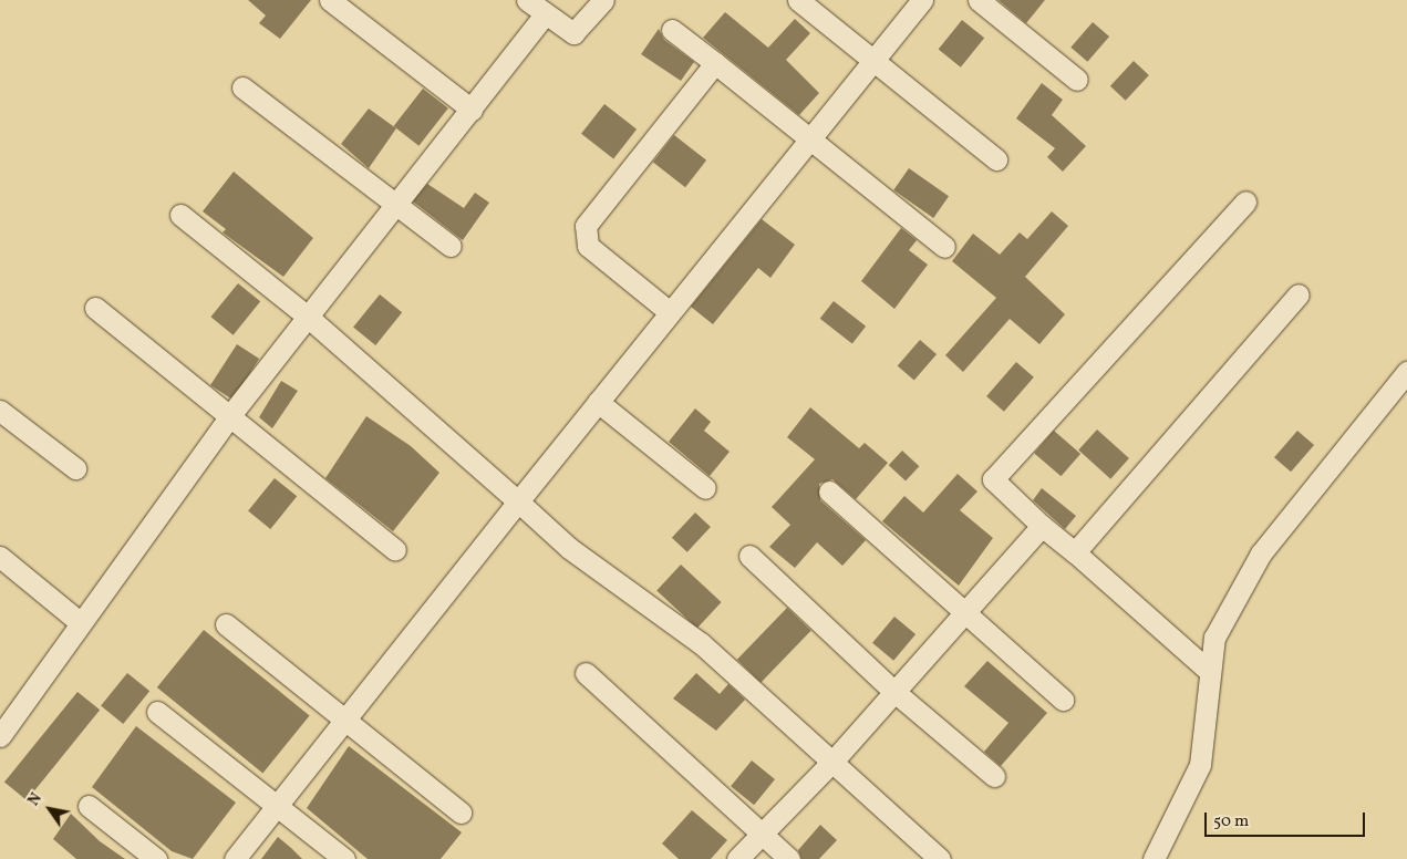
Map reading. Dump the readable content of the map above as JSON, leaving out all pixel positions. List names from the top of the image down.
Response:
{
  "scale_bar": "50 m",
  "north": "top left"
}
